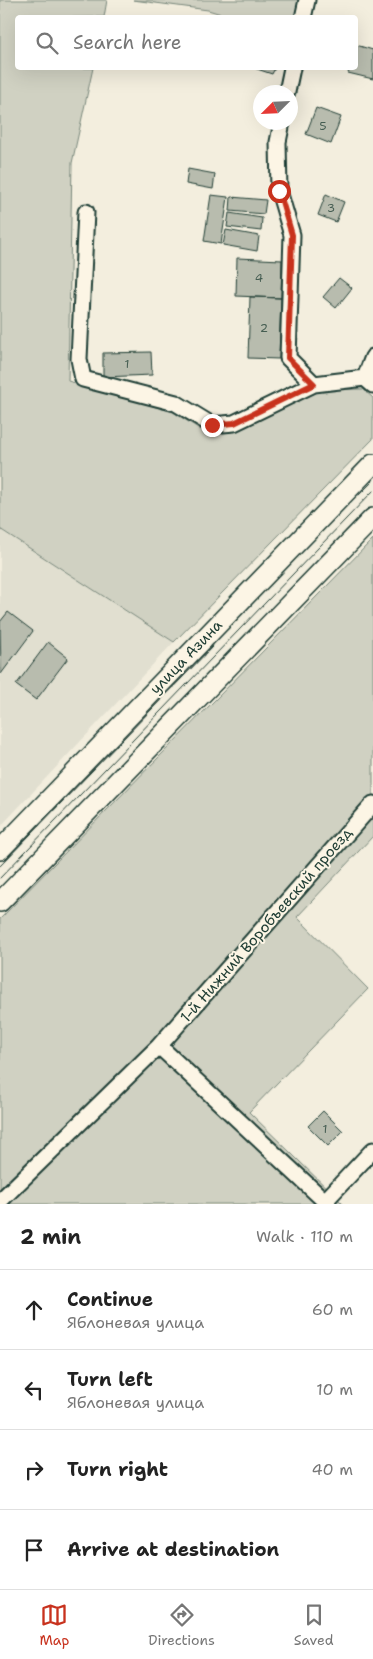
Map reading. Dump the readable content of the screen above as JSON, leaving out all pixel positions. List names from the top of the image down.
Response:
{
  "streets": {
    "street": ["улица Азина", "1-й Нижний Воробъевский проезд"]
  },
  "house_numbers": [
    "5",
    "3",
    "4",
    "2",
    "1",
    "1"
  ],
  "north": "bottom left",
  "page": {
    "search": "Search here",
    "heading": ["2 min", "Walk · 110 m"],
    "list": [
      ["Continue", "Яблоневая улица", "60 m"],
      ["Turn left", "Яблоневая улица", "10 m"],
      ["Turn right", "40 m"],
      "Arrive at destination"
    ],
    "nav": ["Map", "Directions", "Saved"]
  }
}
